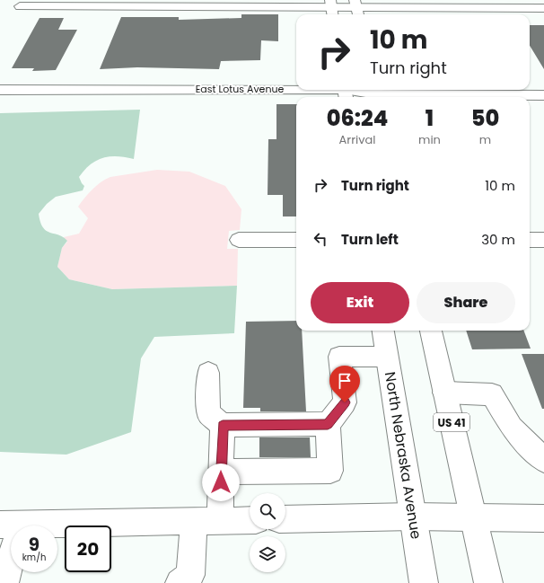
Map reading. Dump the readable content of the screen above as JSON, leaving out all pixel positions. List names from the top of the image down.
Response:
{
  "streets": {
    "street": ["East Lotus Avenue", "US 41", "North Nebraska Avenue"]
  },
  "page": {
    "turn": ["10 m", "Turn right"],
    "eta": [
      "06:24",
      "Arrival",
      "1",
      "min",
      "50",
      "m"
    ],
    "list": [
      {
        "name": "Turn right",
        "value": "10 m"
      },
      {
        "name": "Turn left",
        "value": "30 m"
      }
    ],
    "buttons": ["Exit", "Share"],
    "speed": "9 km/h",
    "limit": "20"
  }
}
